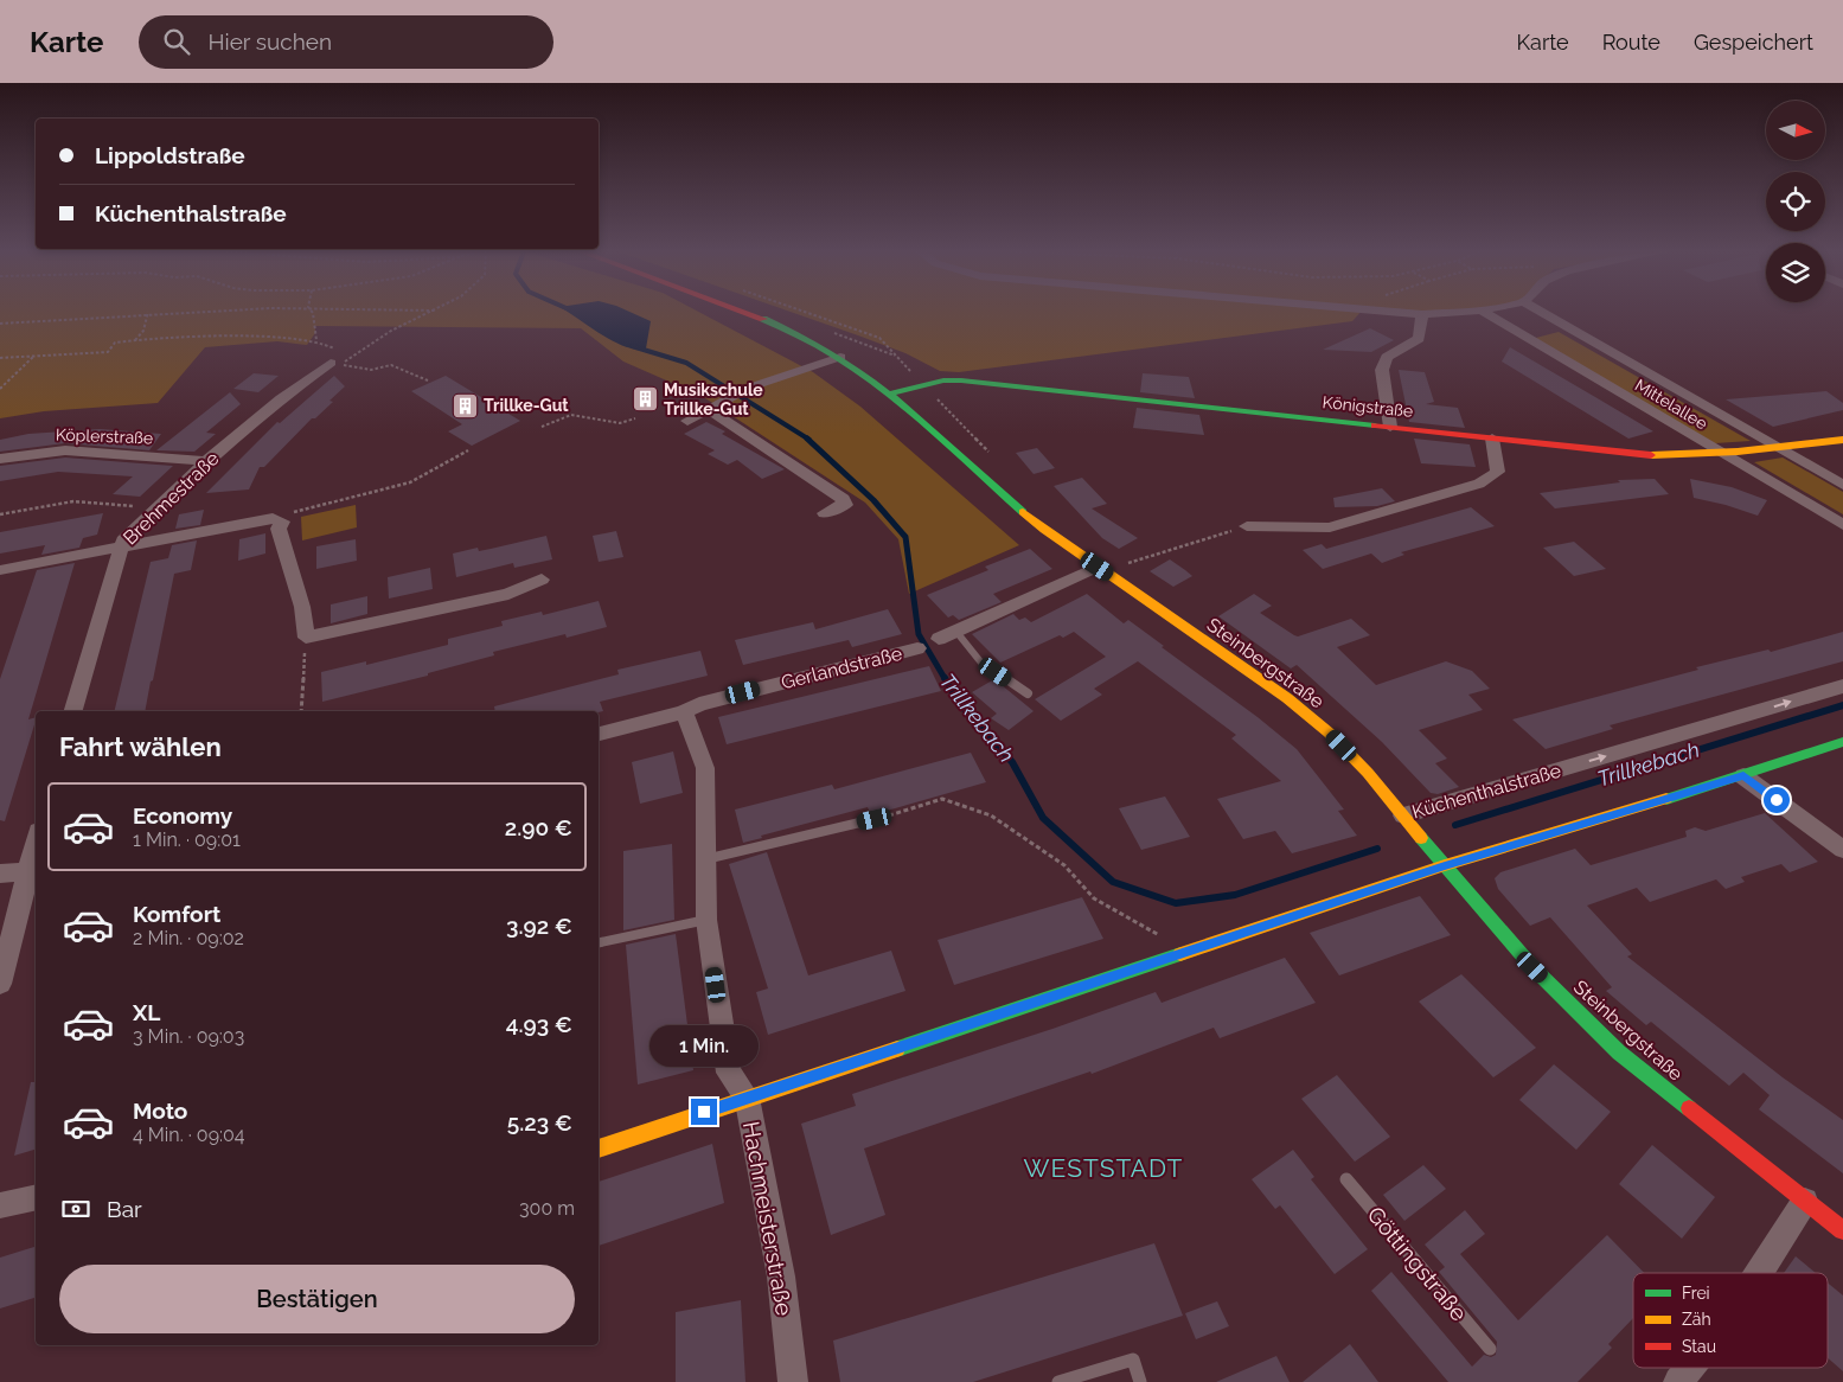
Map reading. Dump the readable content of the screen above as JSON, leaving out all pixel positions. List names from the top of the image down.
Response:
{
  "streets": {
    "street": [
      "Mittelallee",
      "Königstraße",
      "Köplerstraße",
      "Brehmestraße",
      "Steinbergstraße",
      "Gerlandstraße",
      "Küchenthalstraße",
      "Hachmeisterstraße"
    ],
    "lane": ["Göttingstraße"]
  },
  "crossings": [
    ["Mittelallee", "Königstraße"],
    ["Königstraße", "Steinbergstraße"],
    ["Köplerstraße", "Brehmestraße"],
    ["Steinbergstraße", "Küchenthalstraße"],
    ["Gerlandstraße", "Hachmeisterstraße"]
  ],
  "districts": ["WESTSTADT"],
  "water": ["Trillkebach"],
  "places": {
    "building": ["Musikschule Trillke-Gut", "Trillke-Gut"]
  },
  "legend": ["Frei", "Zäh", "Stau"],
  "north": "right",
  "page": {
    "header": "Karte",
    "search": "Hier suchen",
    "nav": ["Karte", "Route", "Gespeichert"],
    "banner": ["Lippoldstraße", "Küchenthalstraße"],
    "heading": "Fahrt wählen",
    "list": [
      {
        "name": "Economy",
        "note": "1 Min. · 09:01",
        "value": "2.90 €"
      },
      {
        "name": "Komfort",
        "note": "2 Min. · 09:02",
        "value": "3.92 €"
      },
      {
        "name": "XL",
        "note": "3 Min. · 09:03",
        "value": "4.93 €"
      },
      {
        "name": "Moto",
        "note": "4 Min. · 09:04",
        "value": "5.23 €"
      }
    ],
    "bubble": "1 Min.",
    "pay": ["Bar", "300 m"],
    "buttons": "Bestätigen"
  }
}
